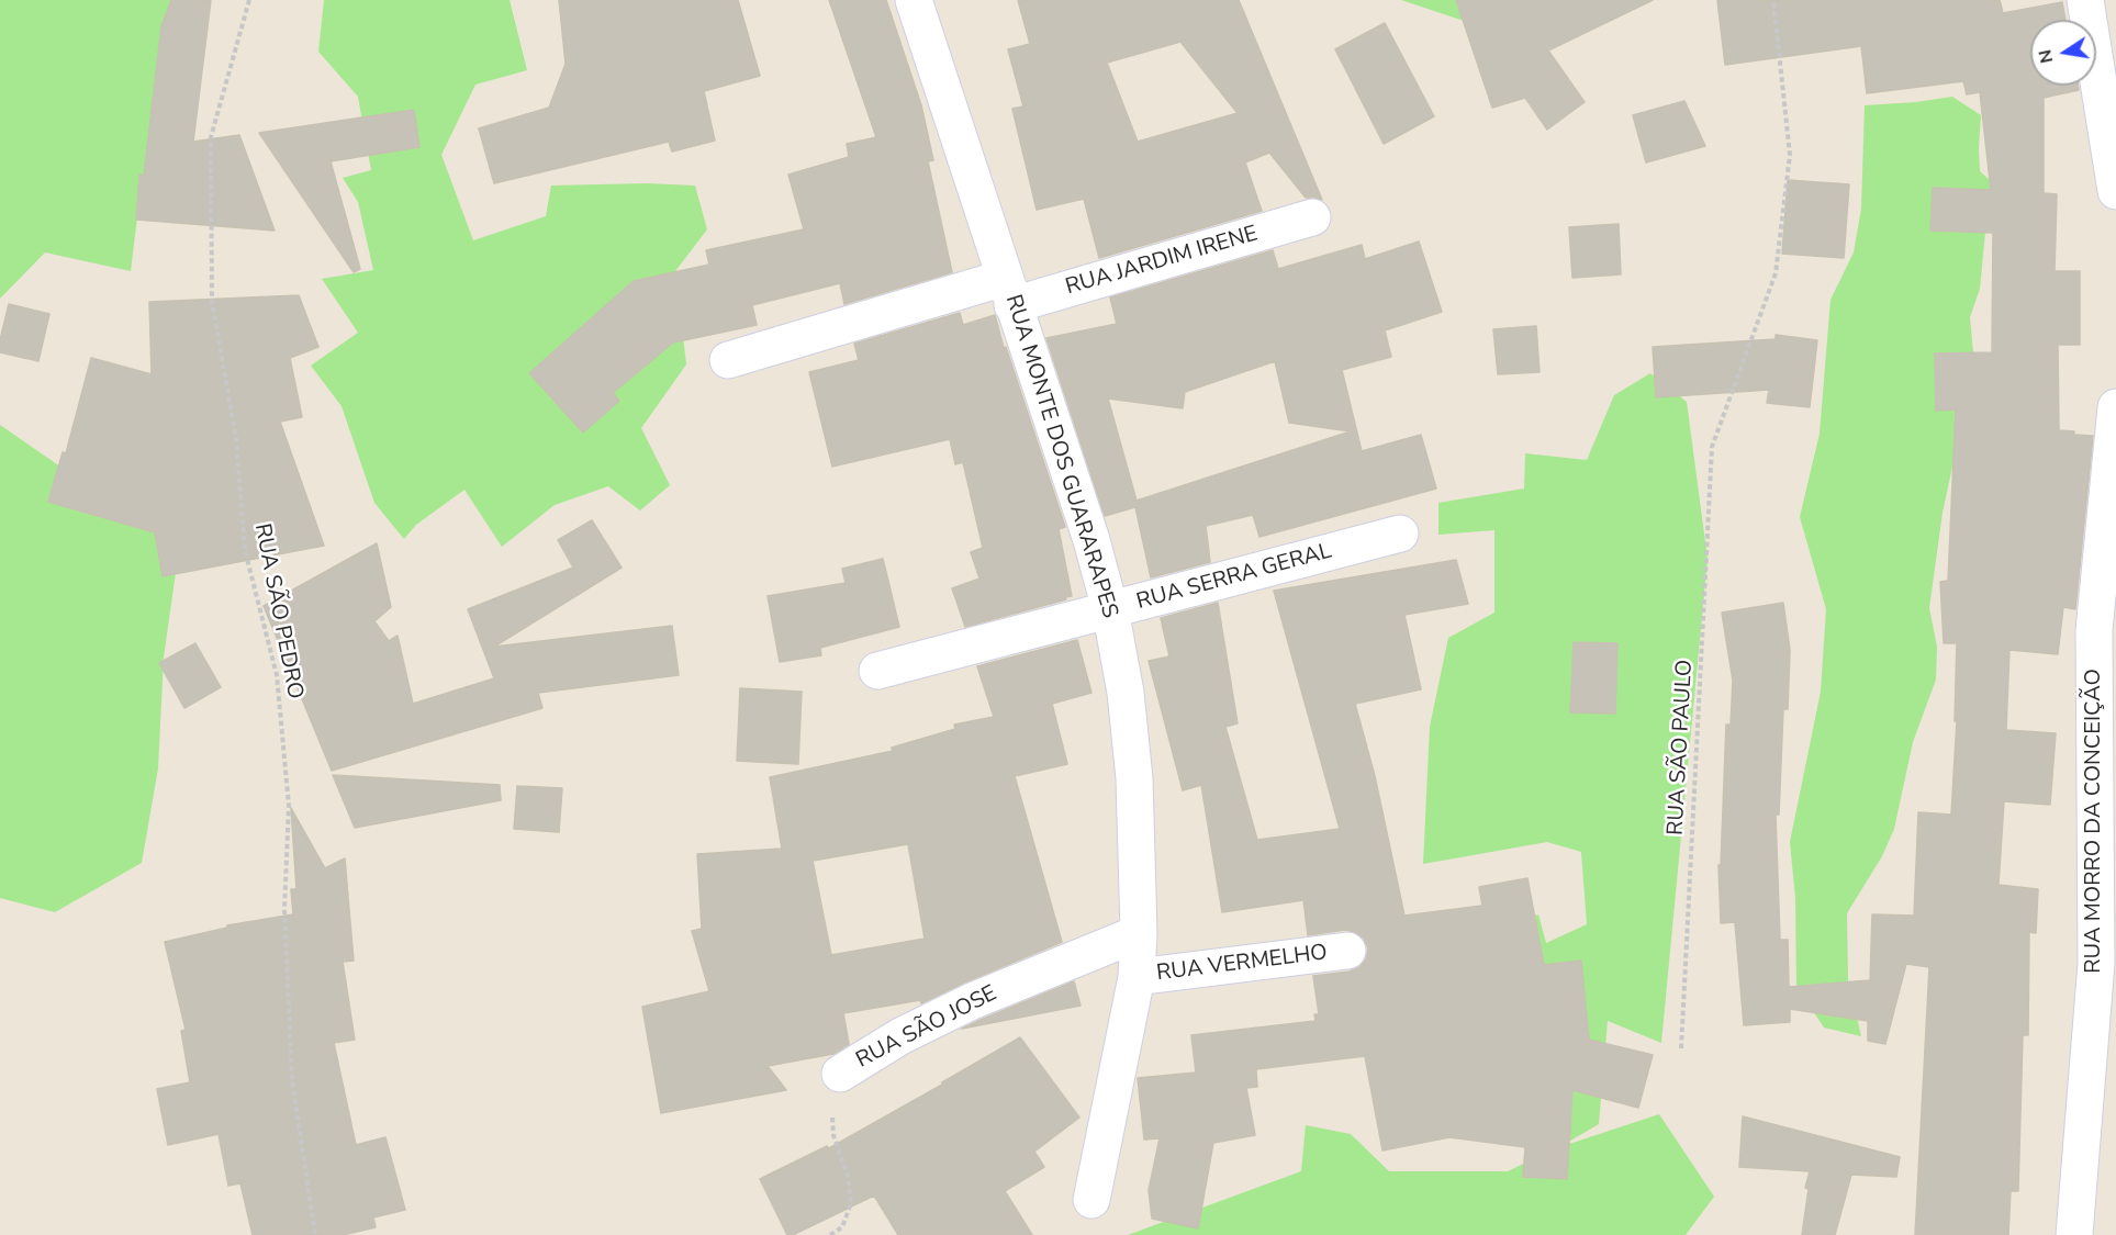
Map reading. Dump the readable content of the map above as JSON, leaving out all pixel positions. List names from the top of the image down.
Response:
{
  "streets": {
    "street": [
      "RUA JARDIM IRENE",
      "RUA MONTE DOS GUARARAPES",
      "RUA SERRA GERAL",
      "RUA MORRO DA CONCEIÇÃO",
      "RUA VERMELHO",
      "RUA SÃO JOSE"
    ],
    "path": ["RUA SÃO PEDRO", "RUA SÃO PAULO"]
  },
  "crossings": [
    ["RUA JARDIM IRENE", "RUA MONTE DOS GUARARAPES"],
    ["RUA MONTE DOS GUARARAPES", "RUA SERRA GERAL"],
    ["RUA MONTE DOS GUARARAPES", "RUA VERMELHO"],
    ["RUA MONTE DOS GUARARAPES", "RUA SÃO JOSE"]
  ],
  "north": "left"
}
